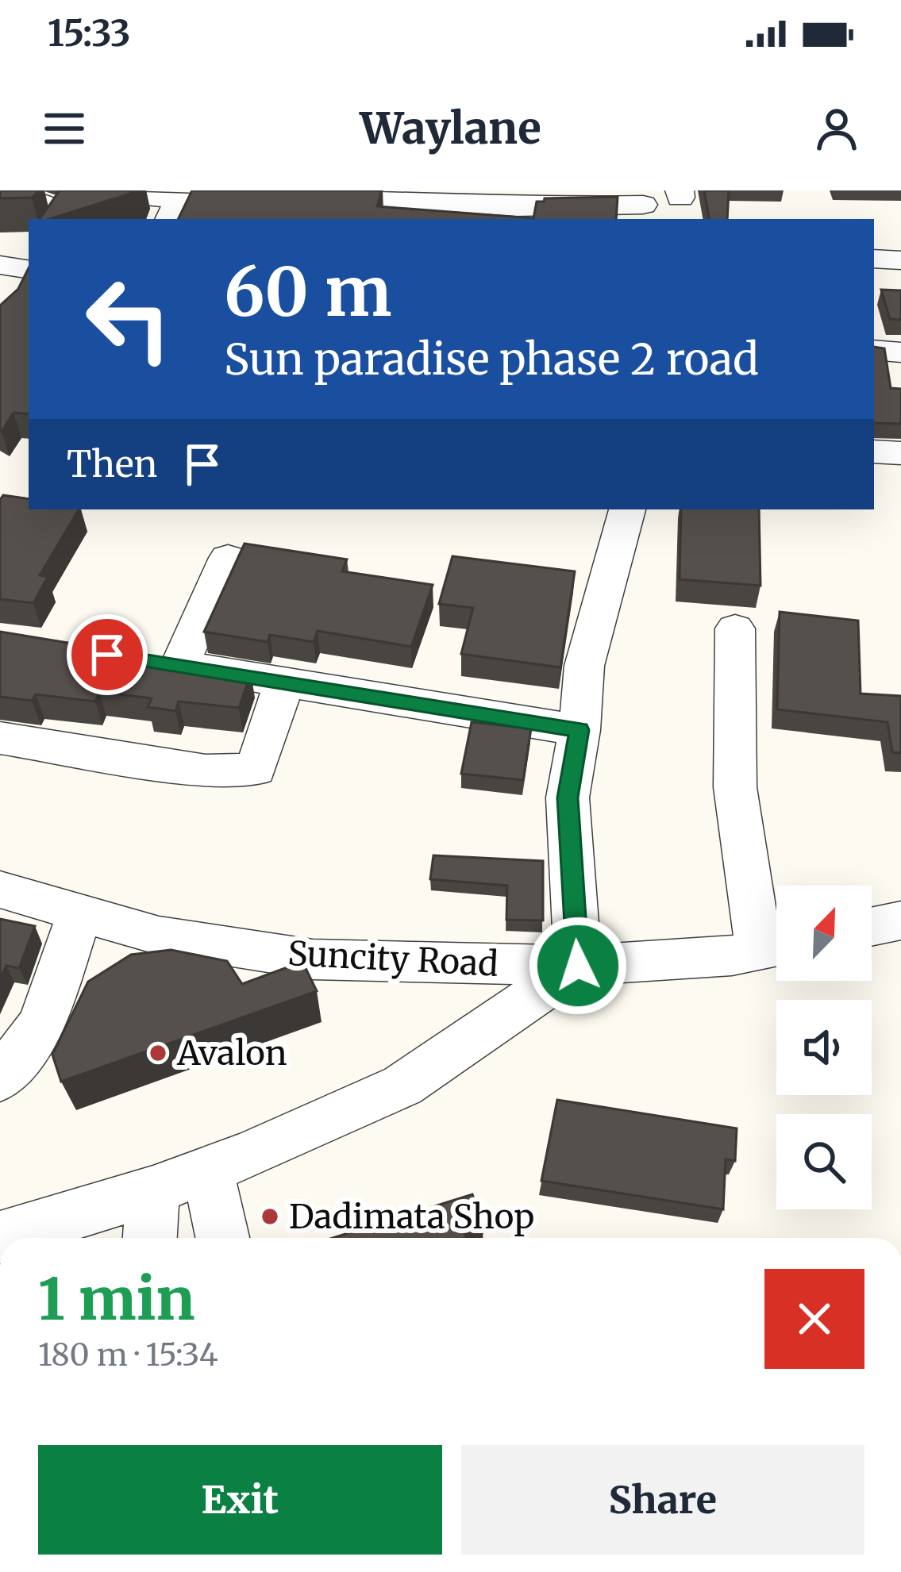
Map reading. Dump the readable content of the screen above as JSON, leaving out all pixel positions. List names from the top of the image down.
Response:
{
  "streets": {
    "street": ["Suncity Road"]
  },
  "places": ["Avalon", "Dadimata Shop"],
  "north": "top right",
  "page": {
    "status": "15:33",
    "header": "Waylane",
    "turn": ["60 m", "Sun paradise phase 2 road"],
    "then": "Then",
    "heading": ["1 min", "180 m · 15:34"],
    "buttons": ["Exit", "Share"]
  }
}
